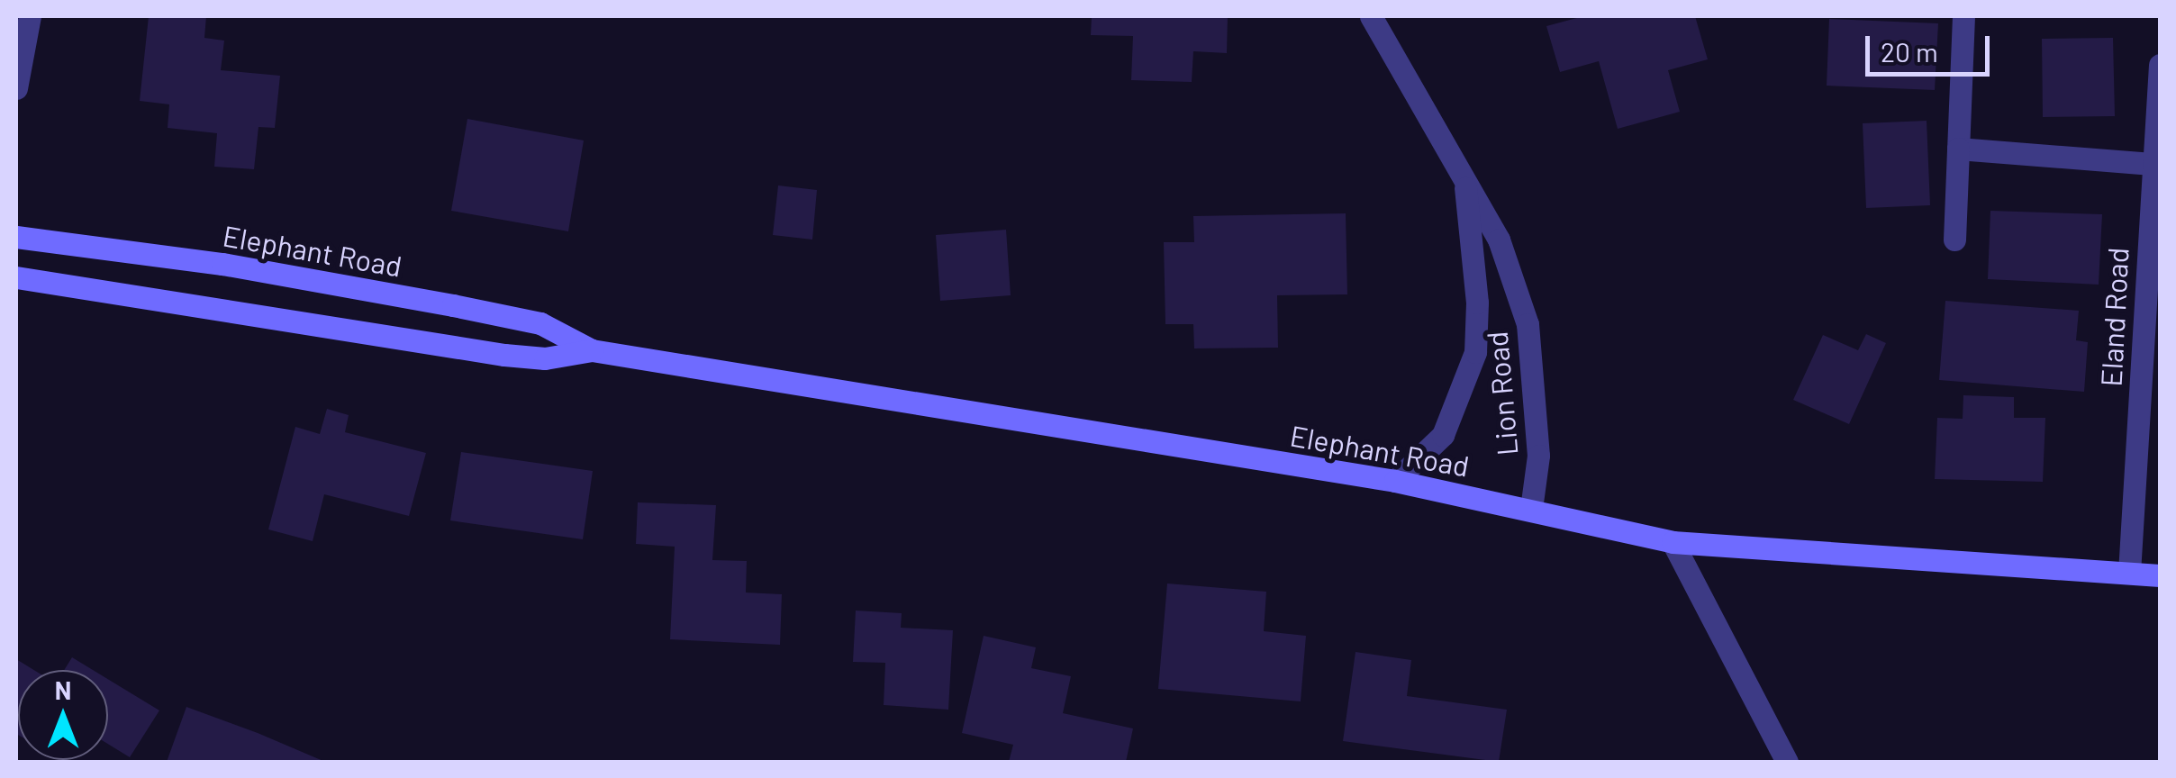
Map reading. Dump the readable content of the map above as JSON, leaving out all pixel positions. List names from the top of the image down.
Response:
{
  "streets": {
    "street": ["Elephant Road", "Eland Road", "Lion Road"]
  },
  "crossings": [
    ["Elephant Road", "Eland Road"],
    ["Elephant Road", "Lion Road"]
  ],
  "scale_bar": "20 m",
  "north": "top"
}
